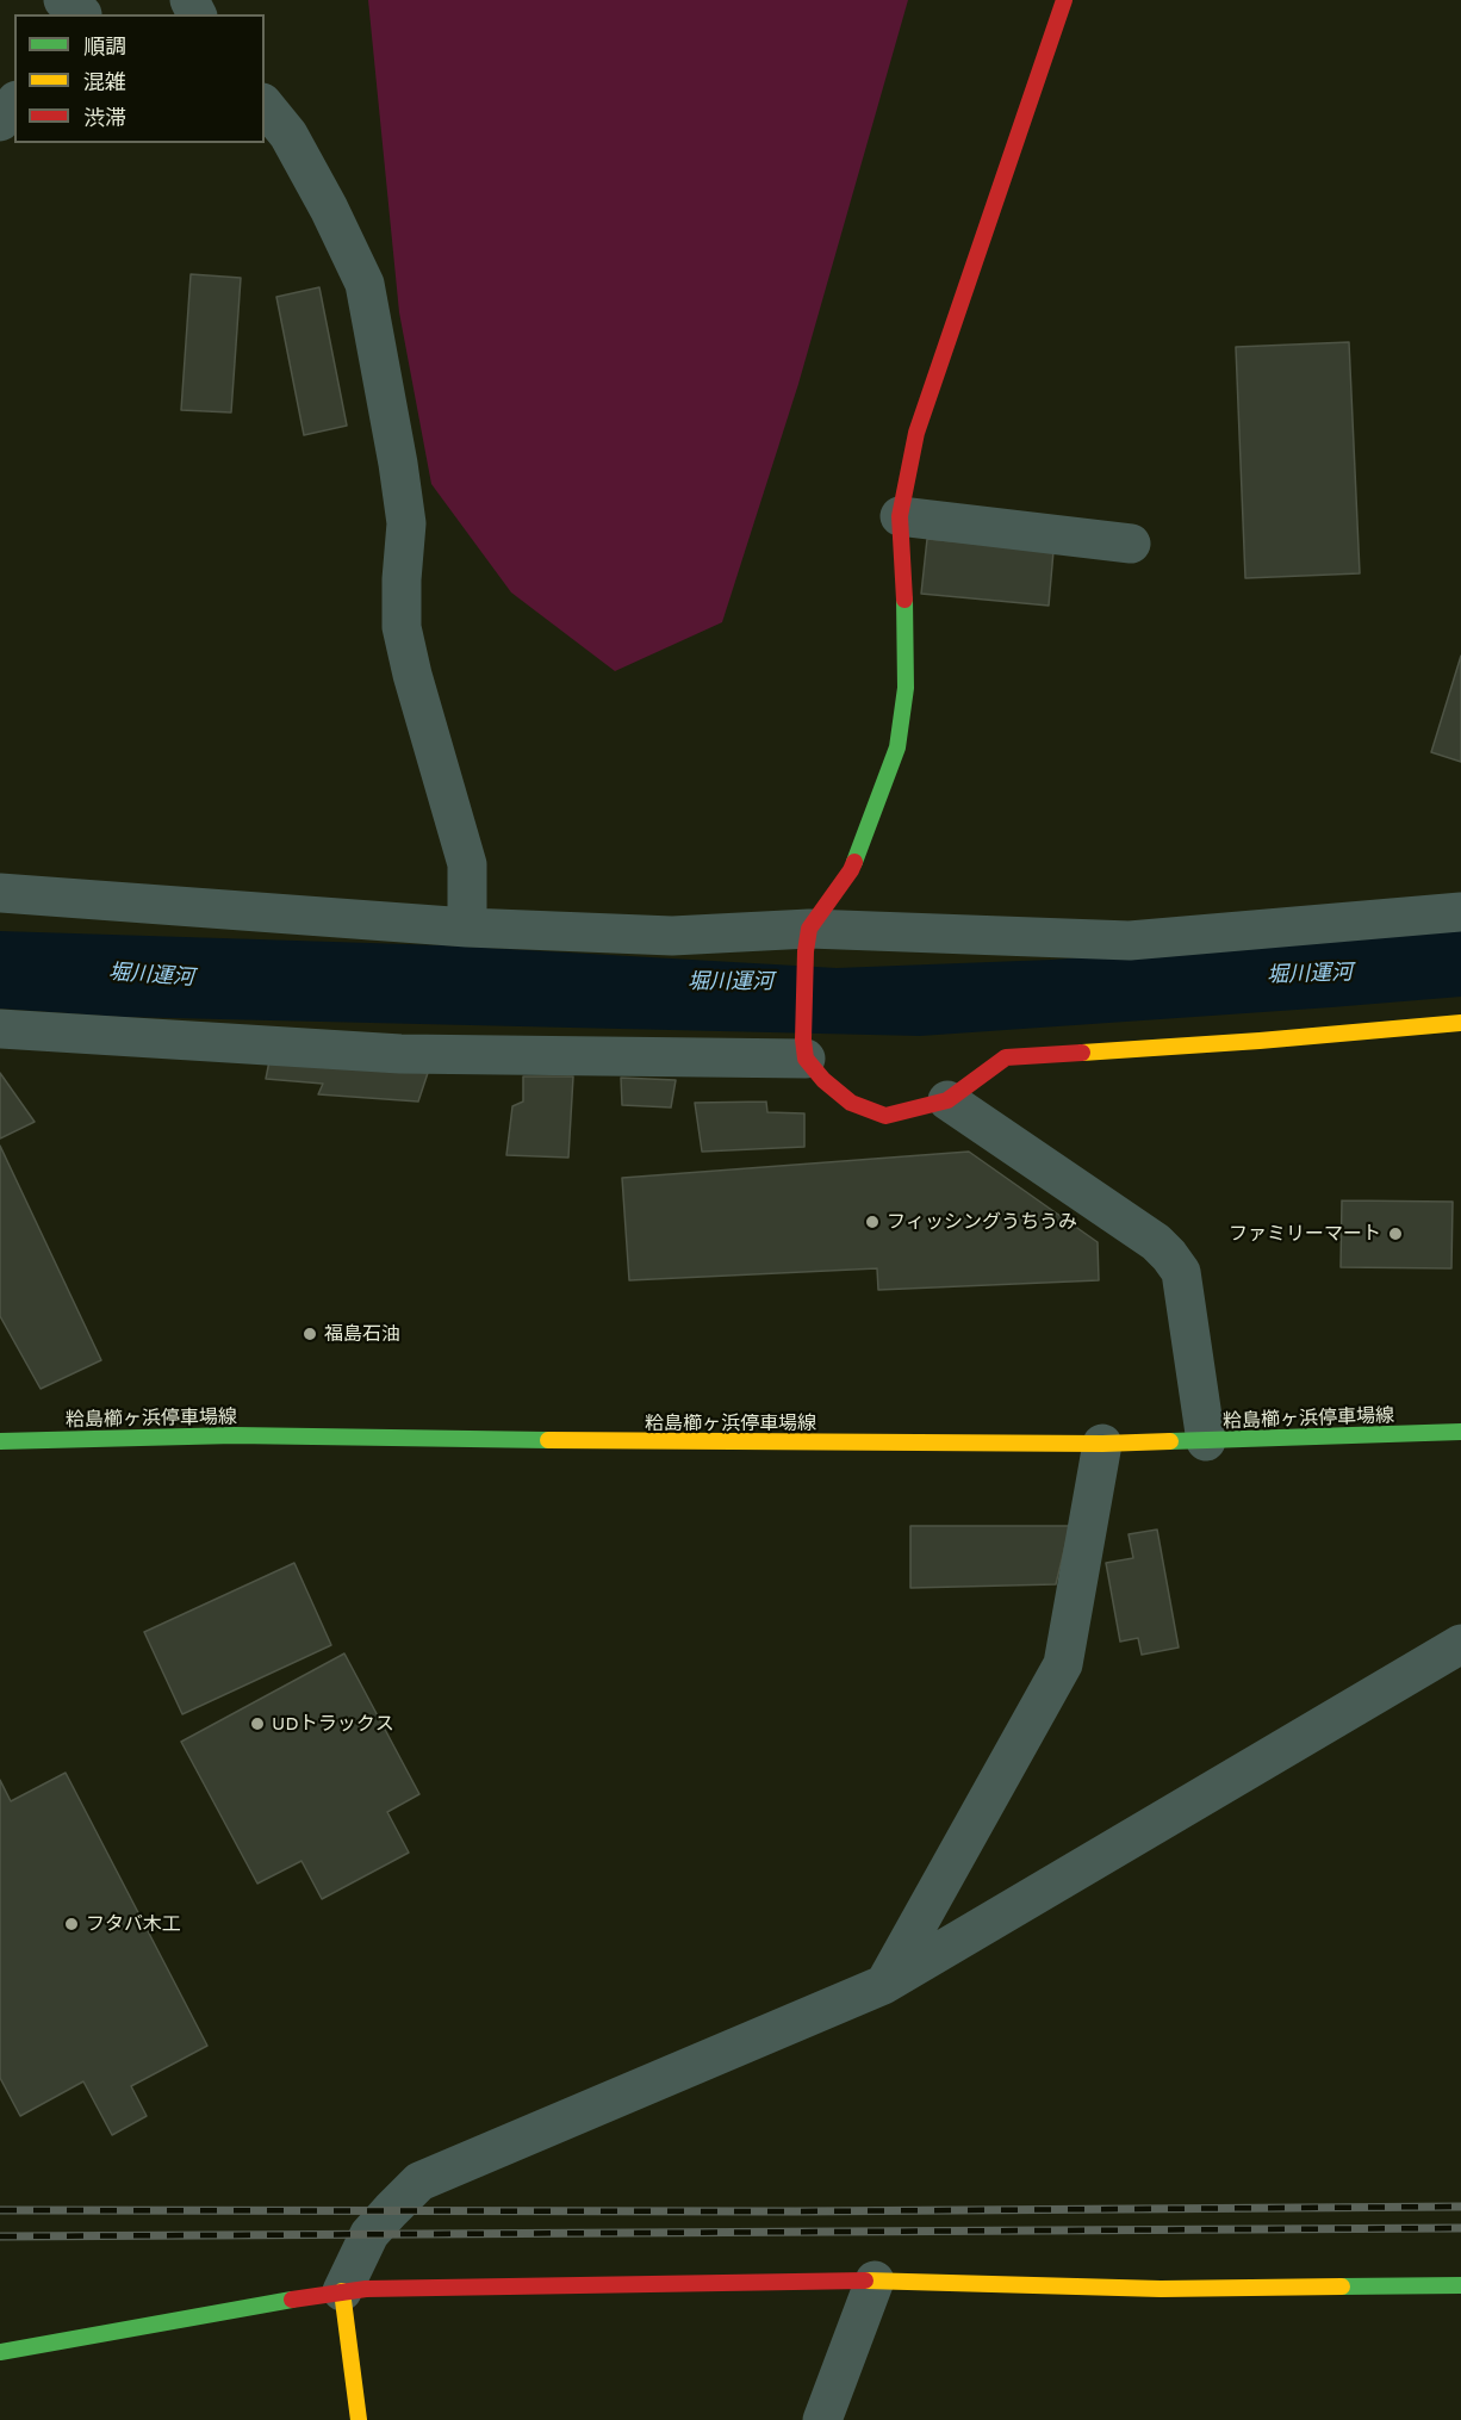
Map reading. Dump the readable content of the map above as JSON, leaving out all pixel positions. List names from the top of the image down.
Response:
{
  "streets": {
    "street": ["粭島櫛ヶ浜停車場線"]
  },
  "water": ["堀川運河"],
  "places": [
    "フィッシングうちうみ",
    "ファミリーマート",
    "福島石油",
    "UDトラックス",
    "フタバ木工"
  ],
  "legend": ["順調", "混雑", "渋滞"]
}
